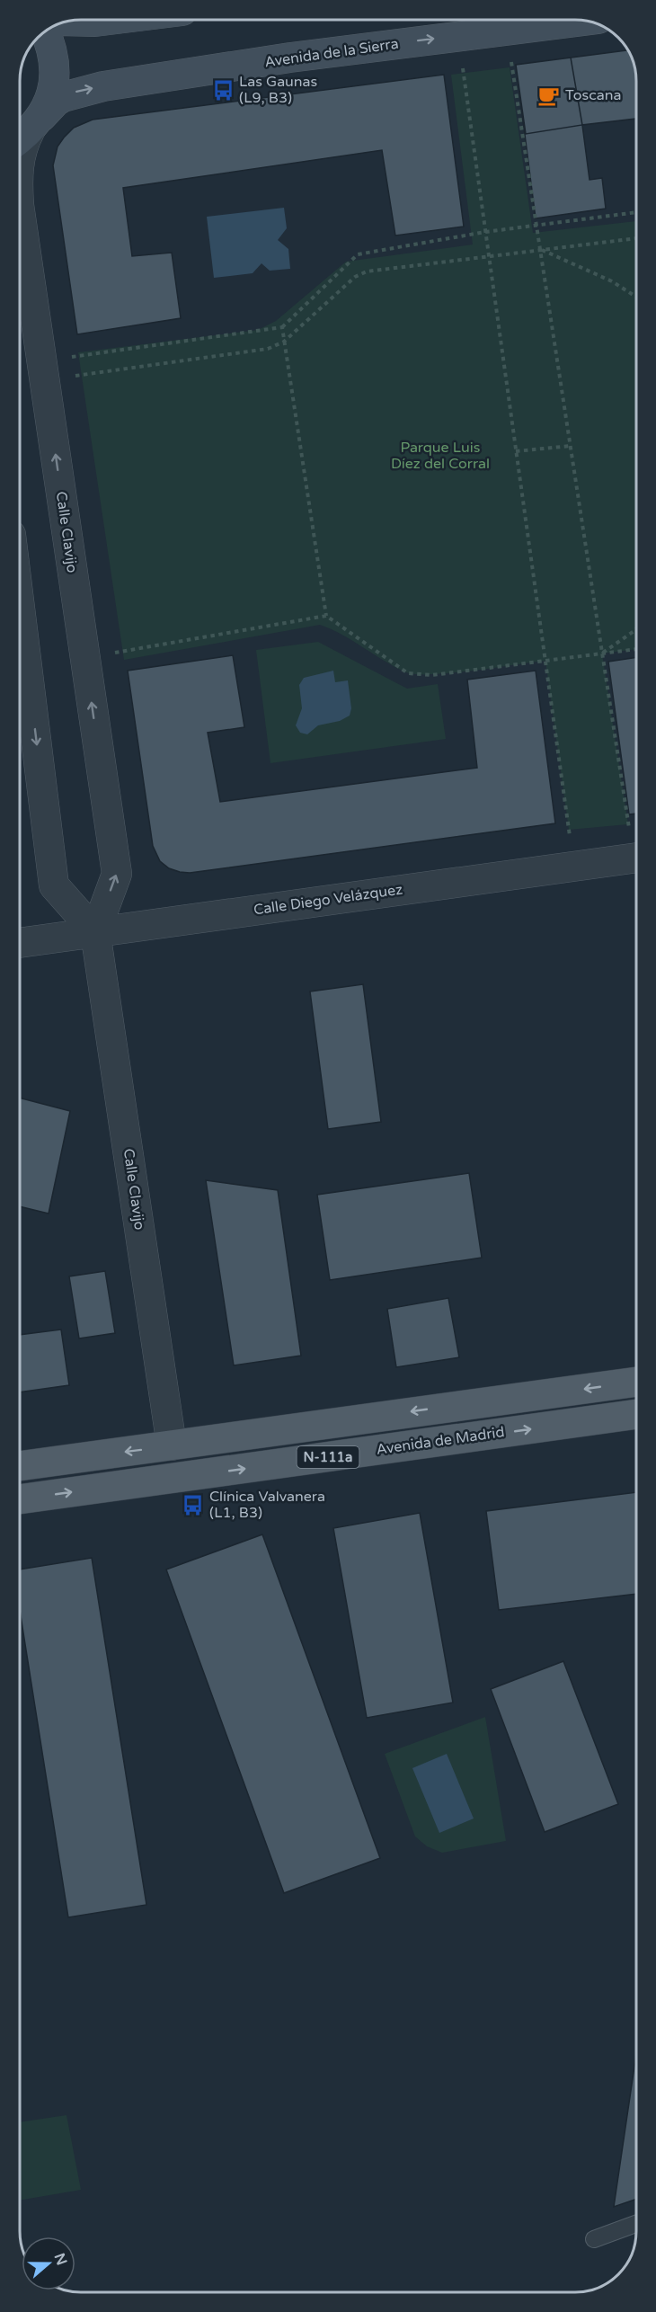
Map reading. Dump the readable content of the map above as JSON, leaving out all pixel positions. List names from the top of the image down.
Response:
{
  "streets": {
    "main road": ["Avenida de la Sierra", "Avenida de Madrid", "N-111a"],
    "street": ["Calle Clavijo", "Calle Diego Velázquez"]
  },
  "crossings": [
    ["Avenida de la Sierra", "Calle Clavijo"],
    ["Calle Clavijo", "Calle Diego Velázquez"],
    ["Calle Clavijo", "N-111a"]
  ],
  "one_way": ["Avenida de la Sierra"],
  "parks": ["Parque Luis Díez del Corral"],
  "places": {
    "bus stop": ["Las Gaunas (L9, B3)", "Clínica Valvanera (L1, B3)"],
    "cafe": ["Toscana"]
  },
  "north": "right"
}
